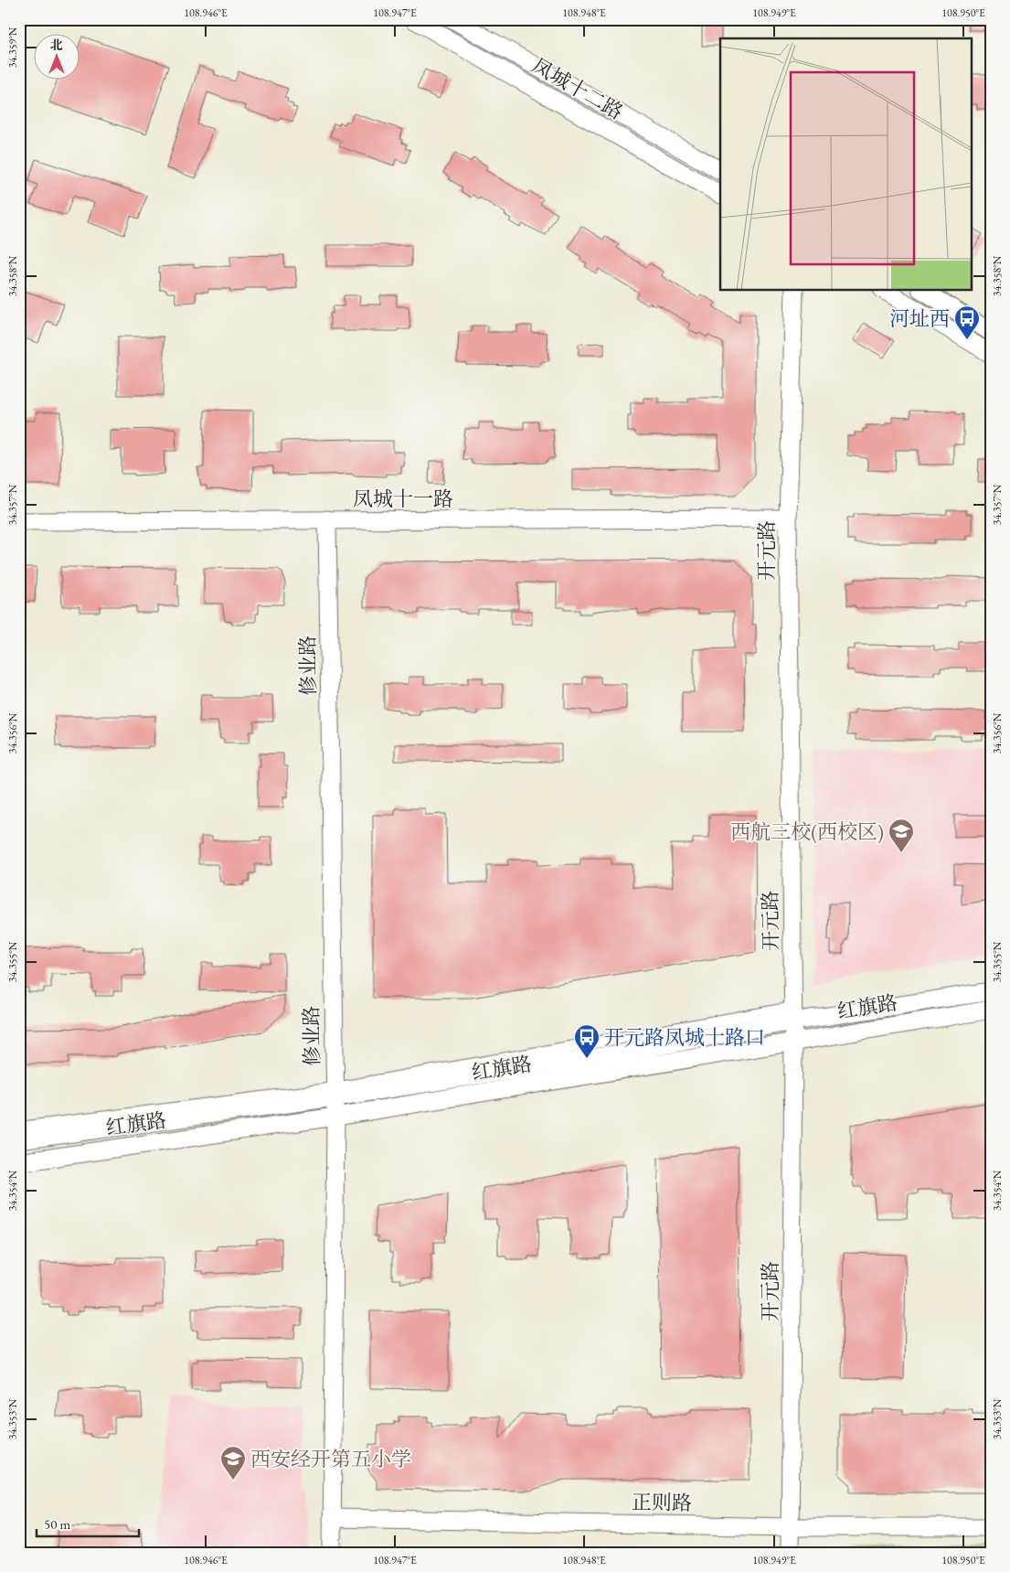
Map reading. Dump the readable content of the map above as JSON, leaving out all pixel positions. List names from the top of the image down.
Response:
{
  "streets": {
    "street": [
      "凤城十二路",
      "凤城十一路",
      "开元路",
      "修业路",
      "红旗路",
      "正则路"
    ]
  },
  "crossings": [
    ["凤城十一路", "开元路"],
    ["凤城十一路", "修业路"],
    ["开元路", "红旗路"],
    ["开元路", "正则路"],
    ["修业路", "红旗路"],
    ["修业路", "正则路"]
  ],
  "places": {
    "bus stop": ["河址西", "开元路凤城十路口"],
    "school or university": ["西航三校(西校区)", "西安经开第五小学"]
  },
  "scale_bar": "50 m",
  "north": "top",
  "coordinates": [
    "108.946°E",
    "108.947°E",
    "108.948°E",
    "108.949°E",
    "108.950°E",
    "34.359°N",
    "34.358°N",
    "34.357°N",
    "34.356°N",
    "34.355°N",
    "34.354°N",
    "34.353°N"
  ]
}
